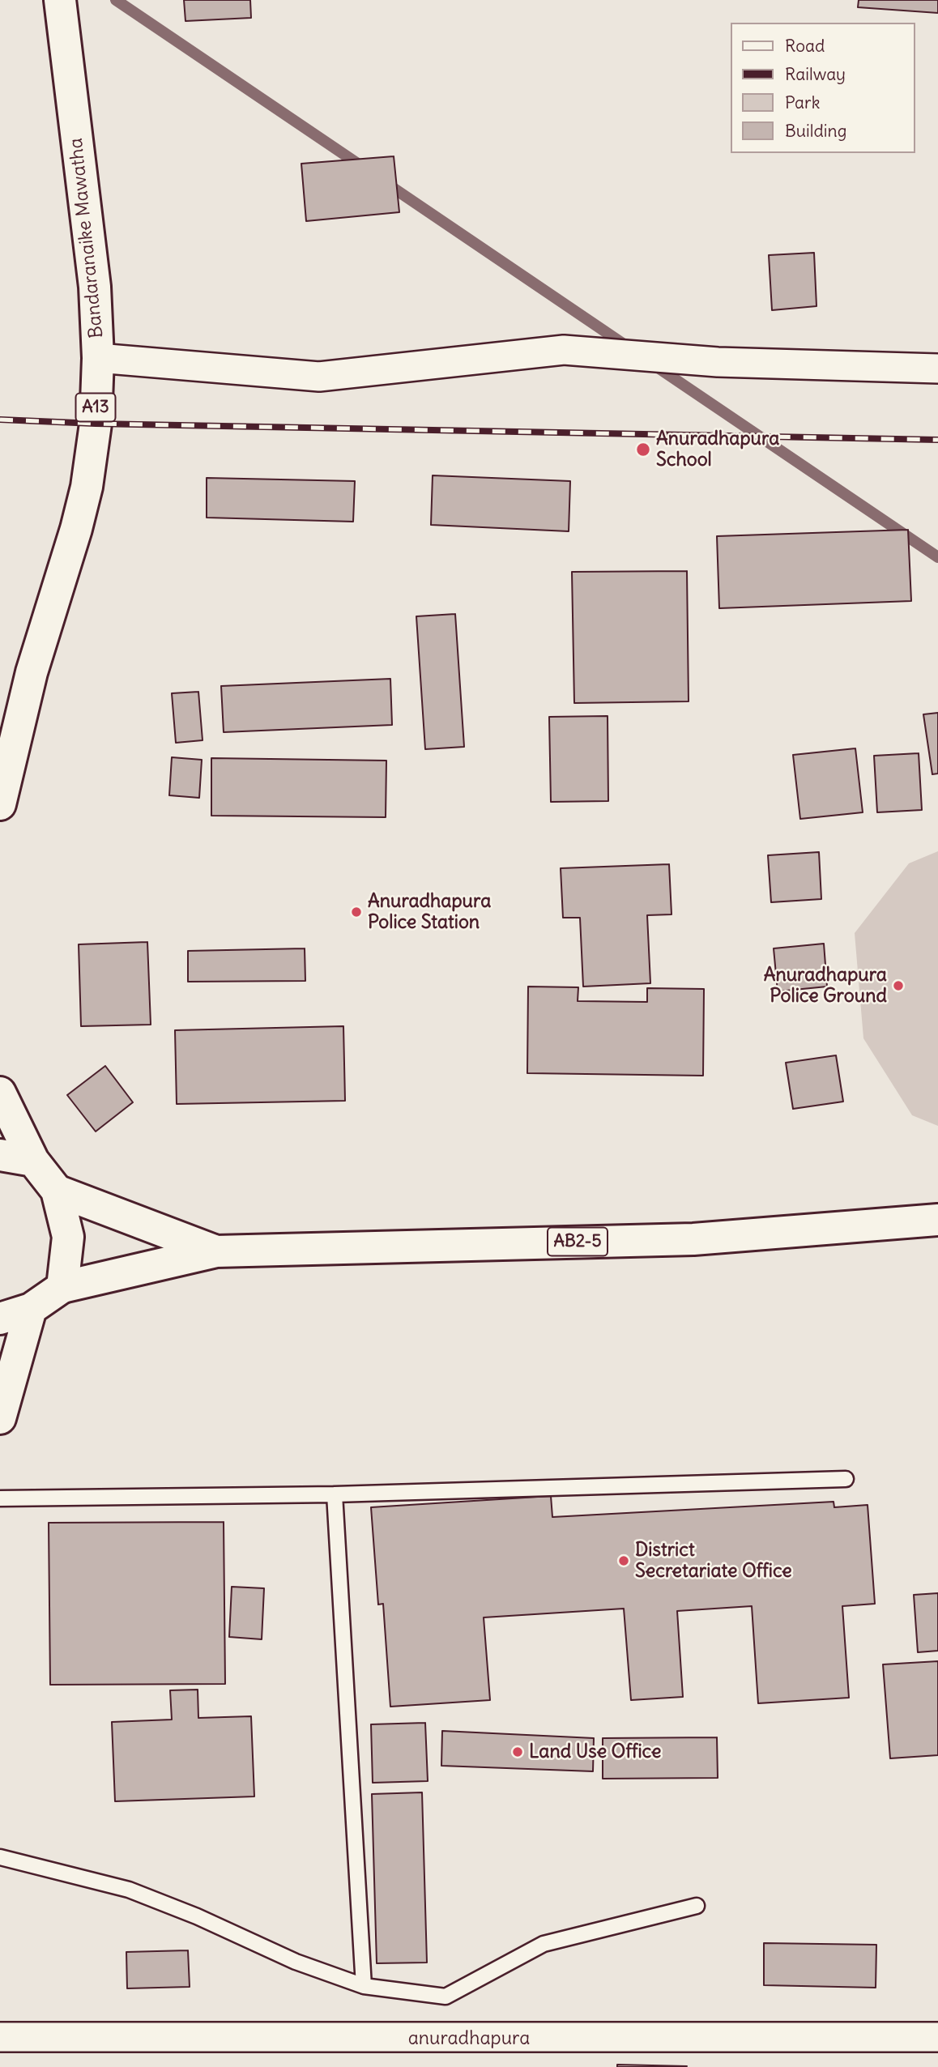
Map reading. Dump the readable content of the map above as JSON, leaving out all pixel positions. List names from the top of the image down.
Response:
{
  "streets": {
    "main road": ["Bandaranaike Mawatha", "A13", "AB2-5"],
    "street": ["anuradhapura"]
  },
  "places": [
    "Anuradhapura School",
    "Anuradhapura Police Station",
    "Anuradhapura Police Ground",
    "District Secretariate Office",
    "Land Use Office"
  ],
  "legend": [
    "Road",
    "Railway",
    "Park",
    "Building"
  ]
}
